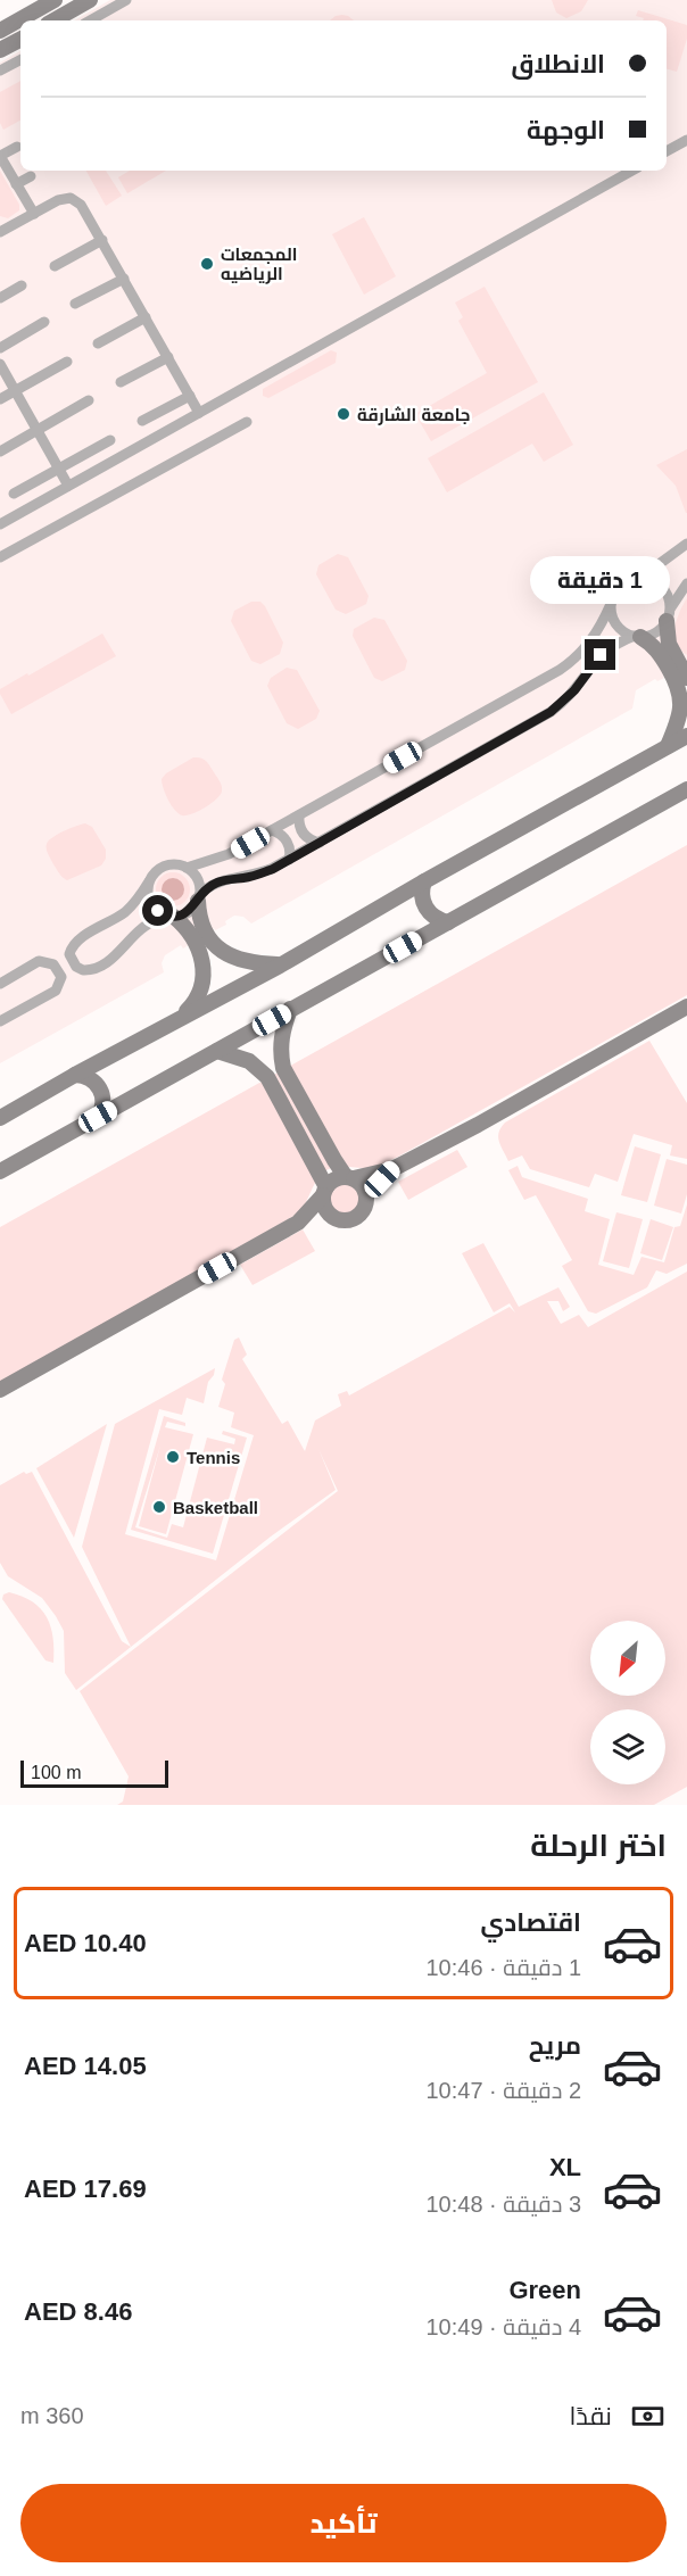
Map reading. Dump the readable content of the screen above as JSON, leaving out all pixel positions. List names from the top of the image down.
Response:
{
  "places": [
    "المجمعات الرياضيه",
    "جامعة الشارقة",
    "Tennis",
    "Basketball"
  ],
  "scale_bar": "100 m",
  "north": "bottom left",
  "page": {
    "banner": ["الانطلاق", "الوجهة"],
    "bubble": "1 دقيقة",
    "scale": "100 m",
    "heading": "اختر الرحلة",
    "list": [
      {
        "name": "اقتصادي",
        "note": "1 دقيقة · 10:46",
        "value": "AED 10.40"
      },
      {
        "name": "مريح",
        "note": "2 دقيقة · 10:47",
        "value": "AED 14.05"
      },
      {
        "name": "XL",
        "note": "3 دقيقة · 10:48",
        "value": "AED 17.69"
      },
      {
        "name": "Green",
        "note": "4 دقيقة · 10:49",
        "value": "AED 8.46"
      }
    ],
    "pay": ["نقدًا", "360 m"],
    "buttons": "تأكيد"
  }
}
